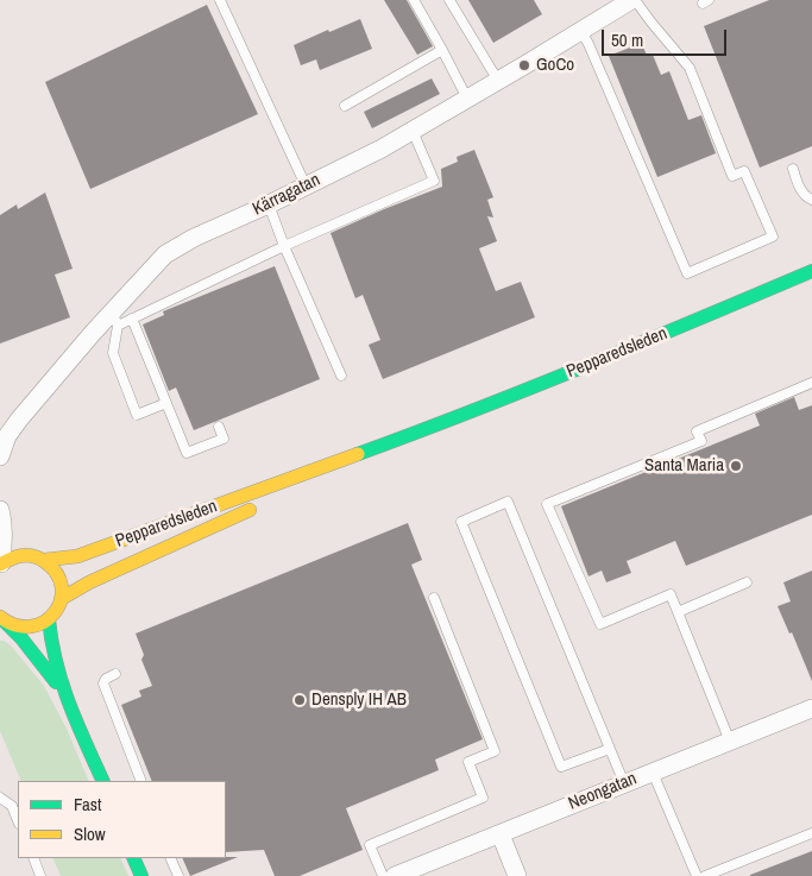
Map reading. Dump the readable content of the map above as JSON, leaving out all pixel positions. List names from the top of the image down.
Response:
{
  "streets": {
    "street": ["Kärragatan", "Pepparedsleden", "Neongatan"]
  },
  "places": ["GoCo", "Santa Maria", "Densply IH AB"],
  "legend": ["Fast", "Slow"],
  "scale_bar": "50 m"
}
